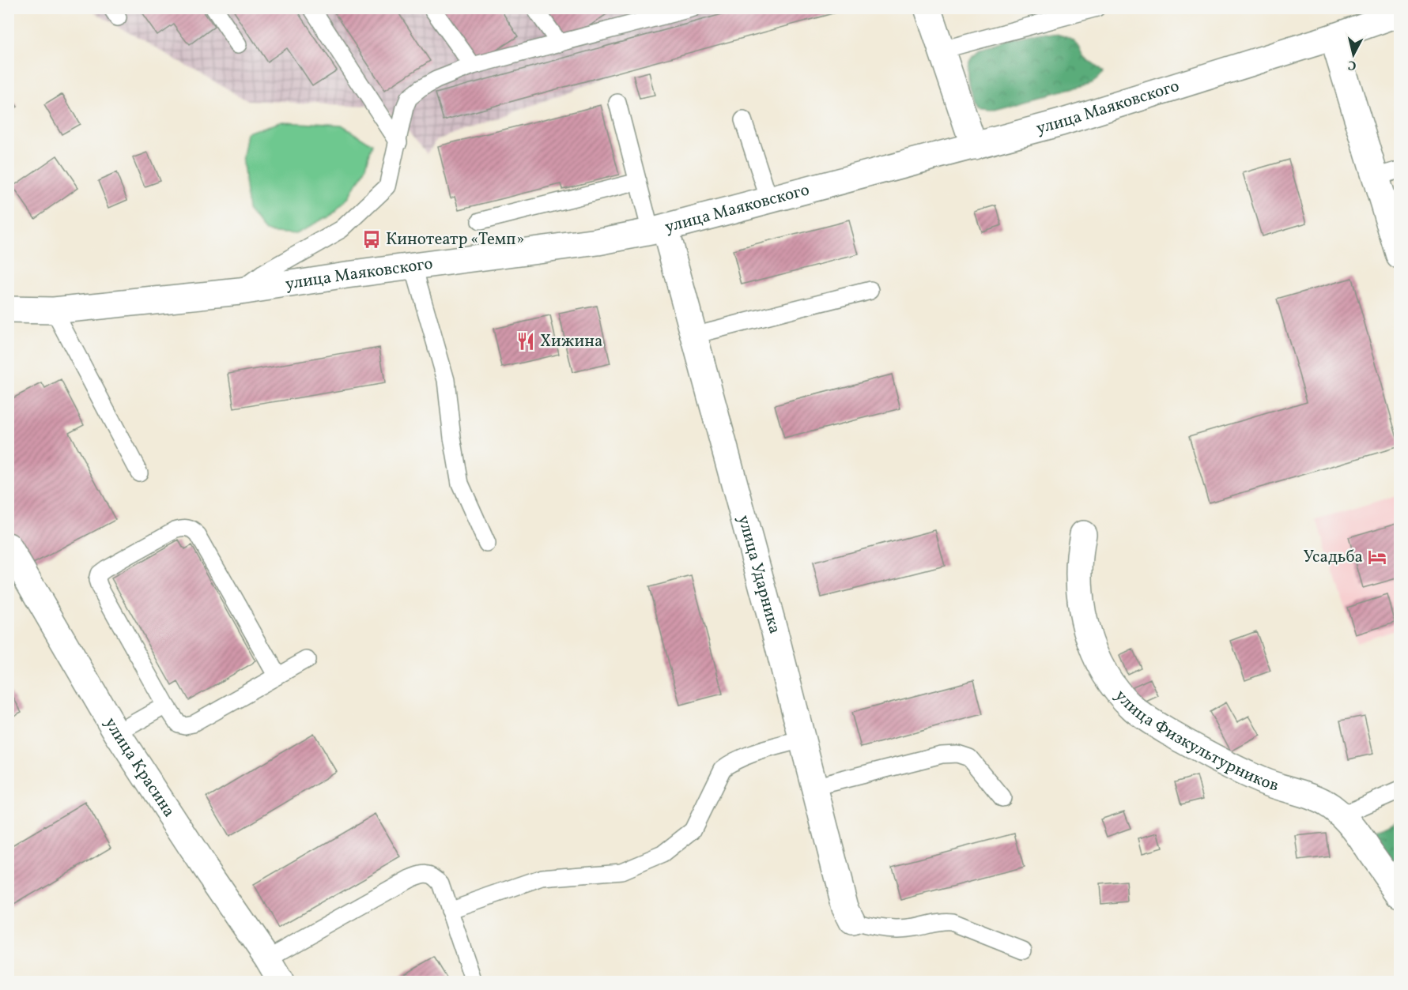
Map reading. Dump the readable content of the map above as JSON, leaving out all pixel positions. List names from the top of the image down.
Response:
{
  "streets": {
    "street": [
      "улица Маяковского",
      "улица Ударника",
      "улица Физкультурников",
      "улица Красина"
    ]
  },
  "crossings": [
    ["улица Маяковского", "улица Ударника"]
  ],
  "places": {
    "bus stop": ["Кинотеатр «Темп»"],
    "restaurant": ["Хижина"],
    "hotel": ["Усадьба"]
  },
  "north": "bottom"
}
